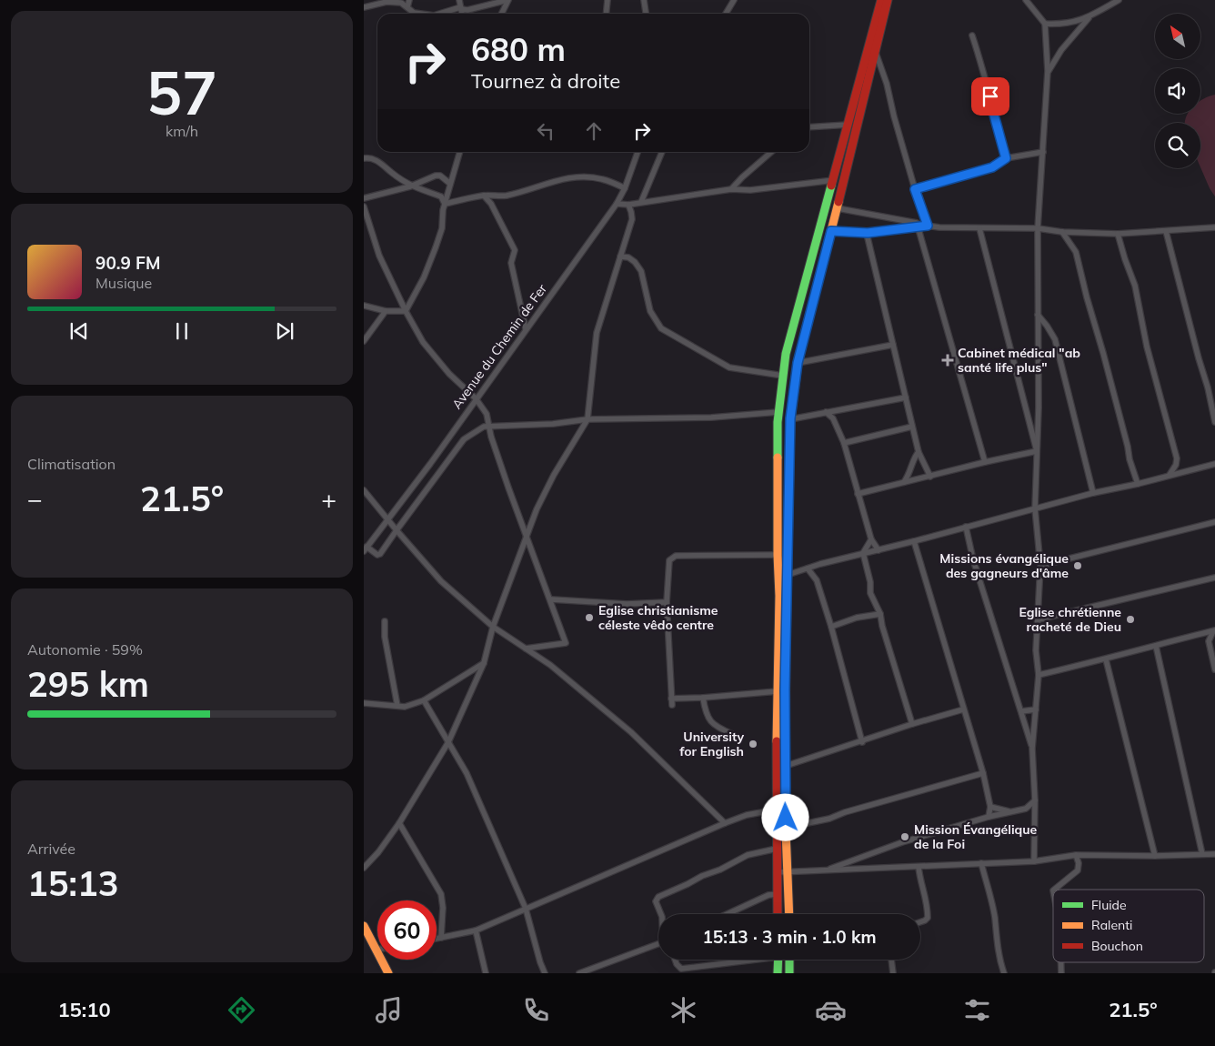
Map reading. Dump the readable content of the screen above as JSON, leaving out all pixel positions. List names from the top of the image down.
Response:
{
  "streets": {
    "street": ["Avenue du Chemin de Fer"]
  },
  "places": {
    "health": ["Cabinet médical \"ab santé life plus\""],
    "other": [
      "Missions évangélique des gagneurs d'âme",
      "Eglise christianisme céleste vêdo centre",
      "Eglise chrétienne racheté de Dieu",
      "University for English",
      "Mission Évangélique de la Foi"
    ]
  },
  "legend": ["Fluide", "Ralenti", "Bouchon"],
  "north": "top left",
  "page": {
    "tile": [
      ["57", "km/h"],
      "Climatisation",
      ["Autonomie · 59%", "295 km"],
      ["Arrivée", "15:13"]
    ],
    "turn": ["680 m", "Tournez à droite"],
    "song": ["90.9 FM", "Musique"],
    "heat": ["−", "21.5°", "+"],
    "limit": "60",
    "trip": "15:13 · 3 min · 1.0 km",
    "tabs": ["15:10", "21.5°"]
  }
}
